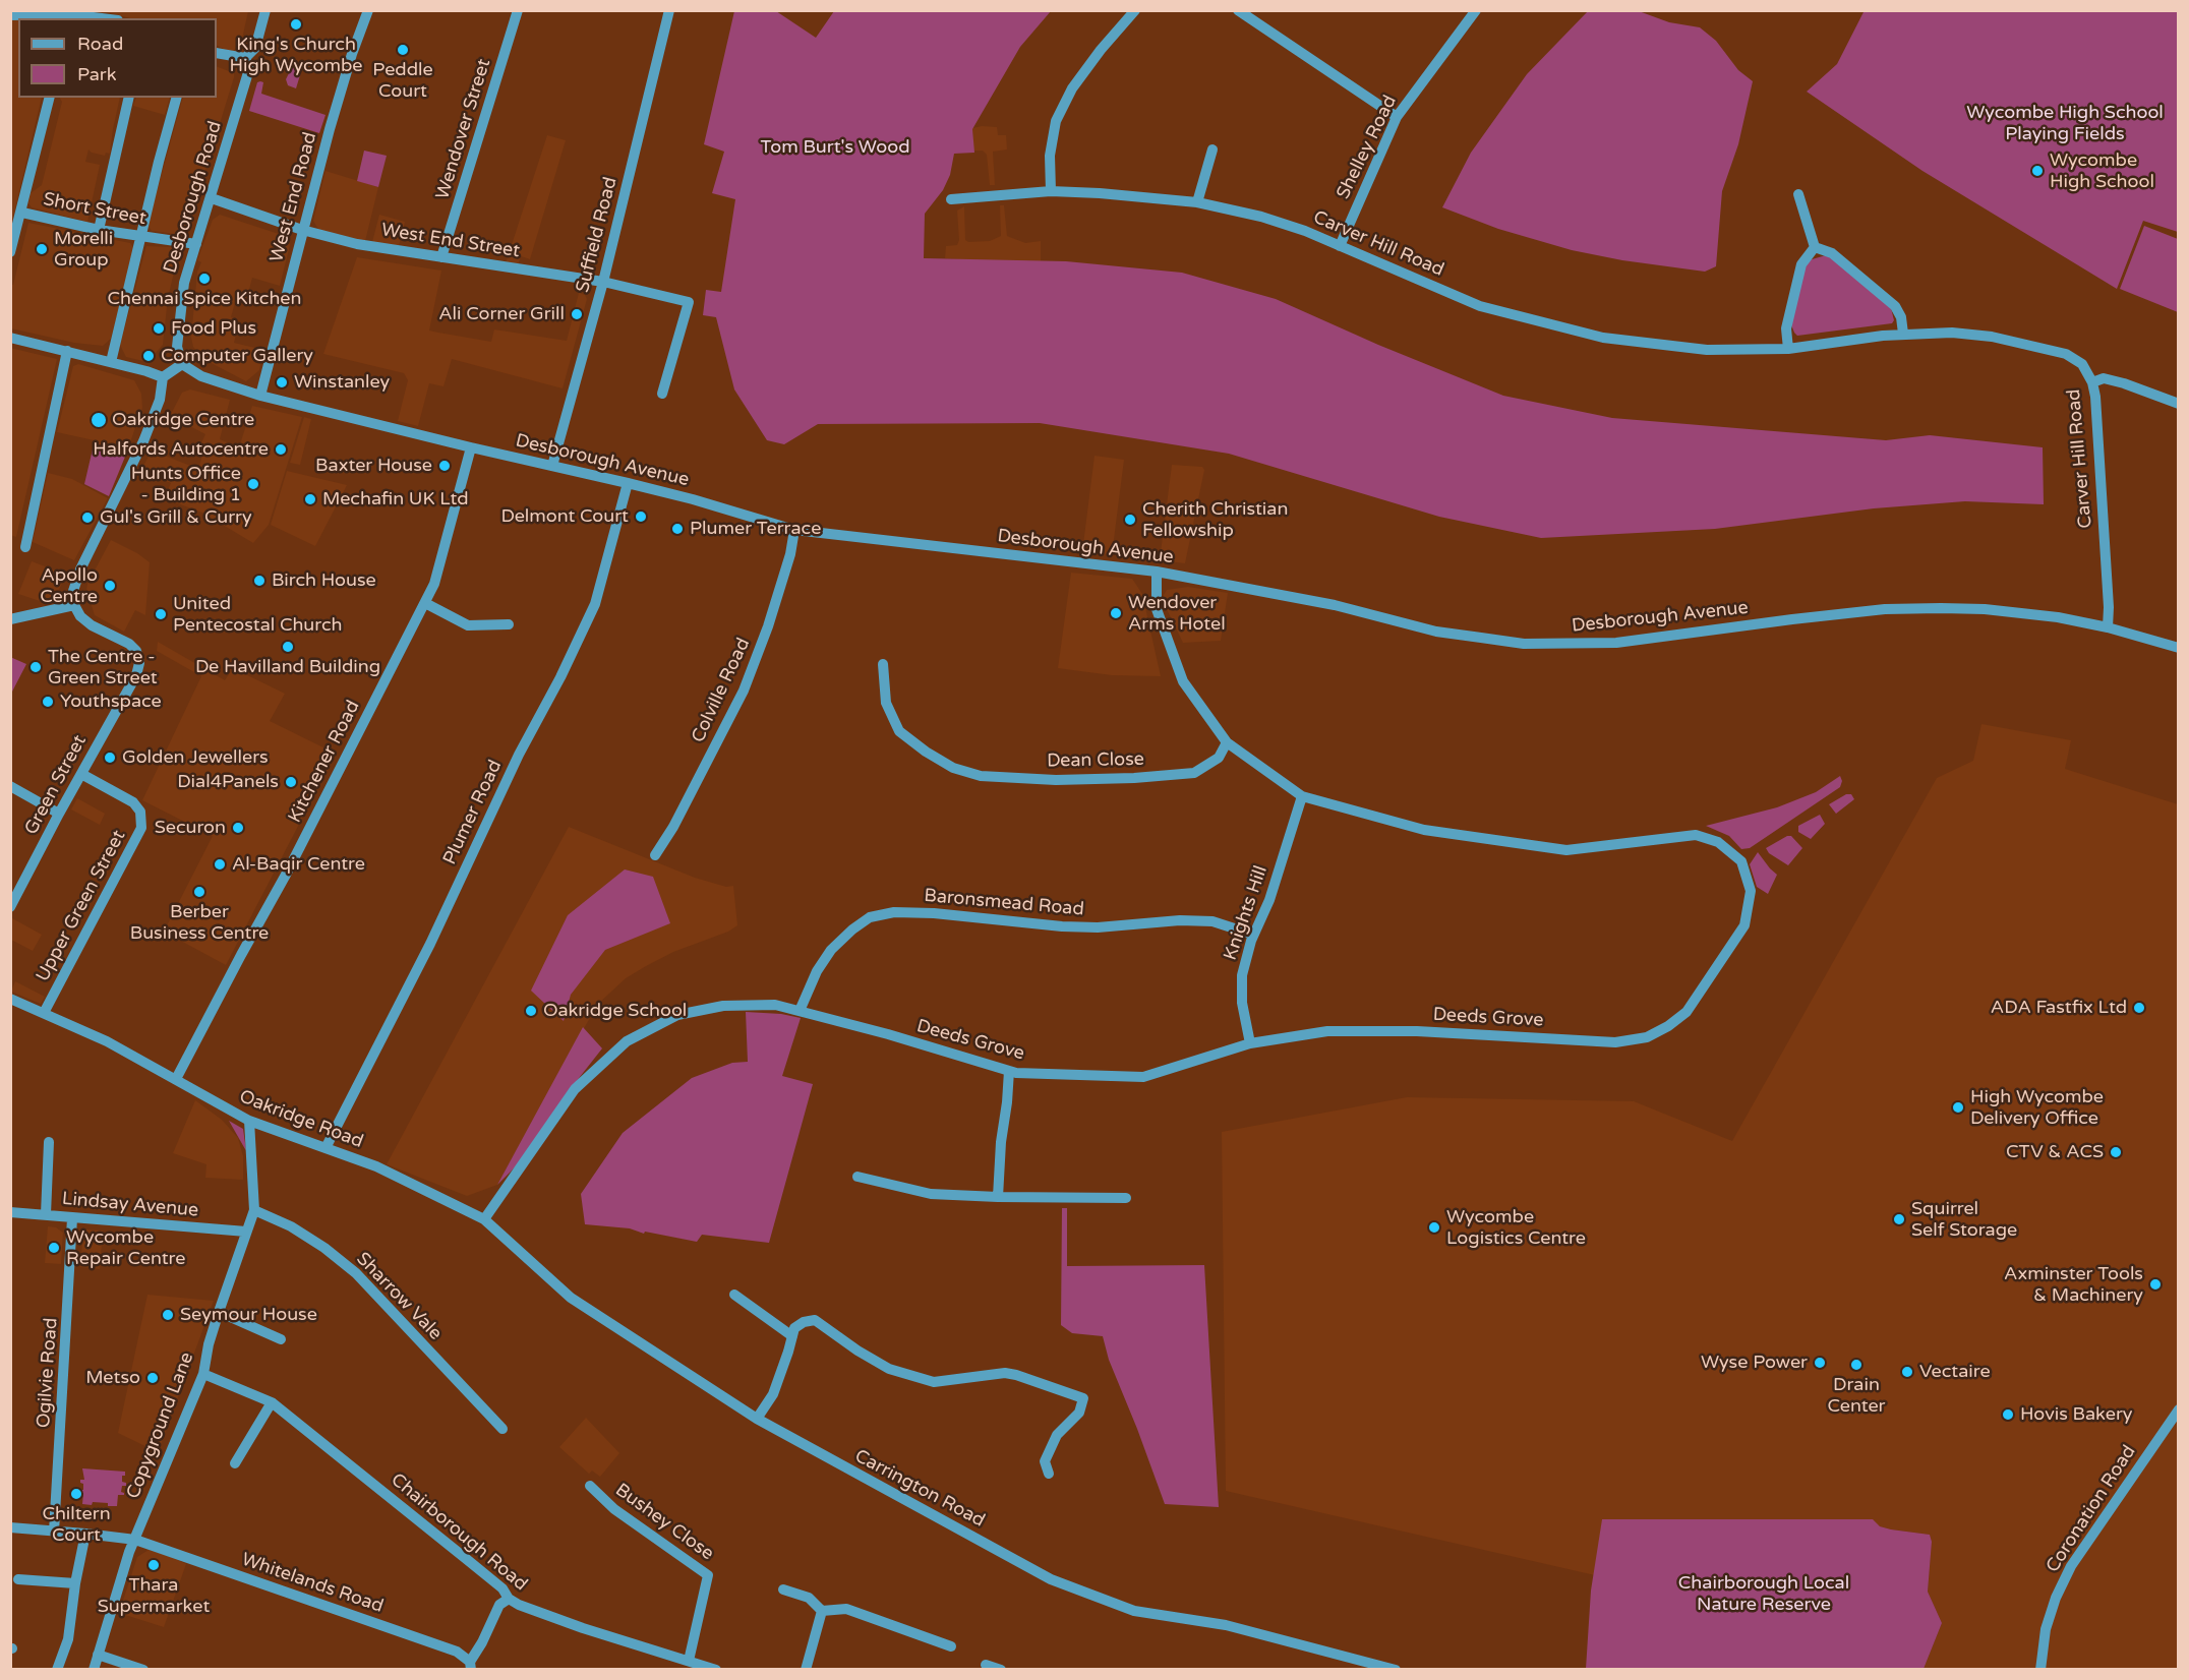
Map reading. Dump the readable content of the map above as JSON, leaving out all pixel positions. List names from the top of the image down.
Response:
{
  "streets": {
    "street": [
      "Wendover Street",
      "Shelley Road",
      "Desborough Road",
      "West End Road",
      "Short Street",
      "Suffield Road",
      "West End Street",
      "Carver Hill Road",
      "Desborough Avenue",
      "Colville Road",
      "Dean Close",
      "Kitchener Road",
      "Green Street",
      "Plumer Road",
      "Baronsmead Road",
      "Upper Green Street",
      "Knights Hill",
      "Deeds Grove",
      "Oakridge Road",
      "Lindsay Avenue",
      "Sharrow Vale",
      "Ogilvie Road",
      "Copyground Lane",
      "Carrington Road",
      "Coronation Road",
      "Bushey Close",
      "Chairborough Road",
      "Whitelands Road"
    ]
  },
  "crossings": [
    ["Wendover Street", "West End Street"],
    ["Shelley Road", "Carver Hill Road"],
    ["Desborough Road", "Short Street"],
    ["Desborough Road", "West End Street"],
    ["Desborough Road", "Desborough Avenue"],
    ["West End Road", "West End Street"],
    ["West End Road", "Desborough Avenue"],
    ["Suffield Road", "West End Street"],
    ["Suffield Road", "Desborough Avenue"],
    ["Carver Hill Road", "Desborough Avenue"],
    ["Desborough Avenue", "Colville Road"],
    ["Desborough Avenue", "Kitchener Road"],
    ["Desborough Avenue", "Plumer Road"],
    ["Desborough Avenue", "Deeds Grove"],
    ["Dean Close", "Deeds Grove"],
    ["Kitchener Road", "Oakridge Road"],
    ["Green Street", "Upper Green Street"],
    ["Plumer Road", "Oakridge Road"],
    ["Baronsmead Road", "Knights Hill"],
    ["Baronsmead Road", "Deeds Grove"],
    ["Upper Green Street", "Oakridge Road"],
    ["Knights Hill", "Deeds Grove"],
    ["Deeds Grove", "Oakridge Road"],
    ["Deeds Grove", "Carrington Road"],
    ["Oakridge Road", "Copyground Lane"],
    ["Oakridge Road", "Carrington Road"],
    ["Lindsay Avenue", "Ogilvie Road"],
    ["Lindsay Avenue", "Copyground Lane"],
    ["Sharrow Vale", "Copyground Lane"],
    ["Ogilvie Road", "Whitelands Road"],
    ["Copyground Lane", "Chairborough Road"],
    ["Copyground Lane", "Whitelands Road"],
    ["Bushey Close", "Chairborough Road"]
  ],
  "parks": ["Wycombe High School Playing Fields", "Tom Burt's Wood", "Chairborough Local Nature Reserve"],
  "places": [
    "King's Church High Wycombe",
    "Peddle Court",
    "Wycombe High School",
    "Morelli Group",
    "Chennai Spice Kitchen",
    "Ali Corner Grill",
    "Food Plus",
    "Computer Gallery",
    "Winstanley",
    "Oakridge Centre",
    "Halfords Autocentre",
    "Baxter House",
    "Hunts Office - Building 1",
    "Mechafin UK Ltd",
    "Delmont Court",
    "Gul's Grill & Curry",
    "Cherith Christian Fellowship",
    "Plumer Terrace",
    "Birch House",
    "Apollo Centre",
    "Wendover Arms Hotel",
    "United Pentecostal Church",
    "De Havilland Building",
    "The Centre - Green Street",
    "Youthspace",
    "Golden Jewellers",
    "Dial4Panels",
    "Securon",
    "Al-Baqir Centre",
    "Berber Business Centre",
    "ADA Fastfix Ltd",
    "Oakridge School",
    "High Wycombe Delivery Office",
    "CTV & ACS",
    "Squirrel Self Storage",
    "Wycombe Logistics Centre",
    "Wycombe Repair Centre",
    "Axminster Tools & Machinery",
    "Seymour House",
    "Wyse Power",
    "Drain Center",
    "Vectaire",
    "Metso",
    "Hovis Bakery",
    "Chiltern Court",
    "Thara Supermarket"
  ],
  "legend": ["Road", "Park"]
}
